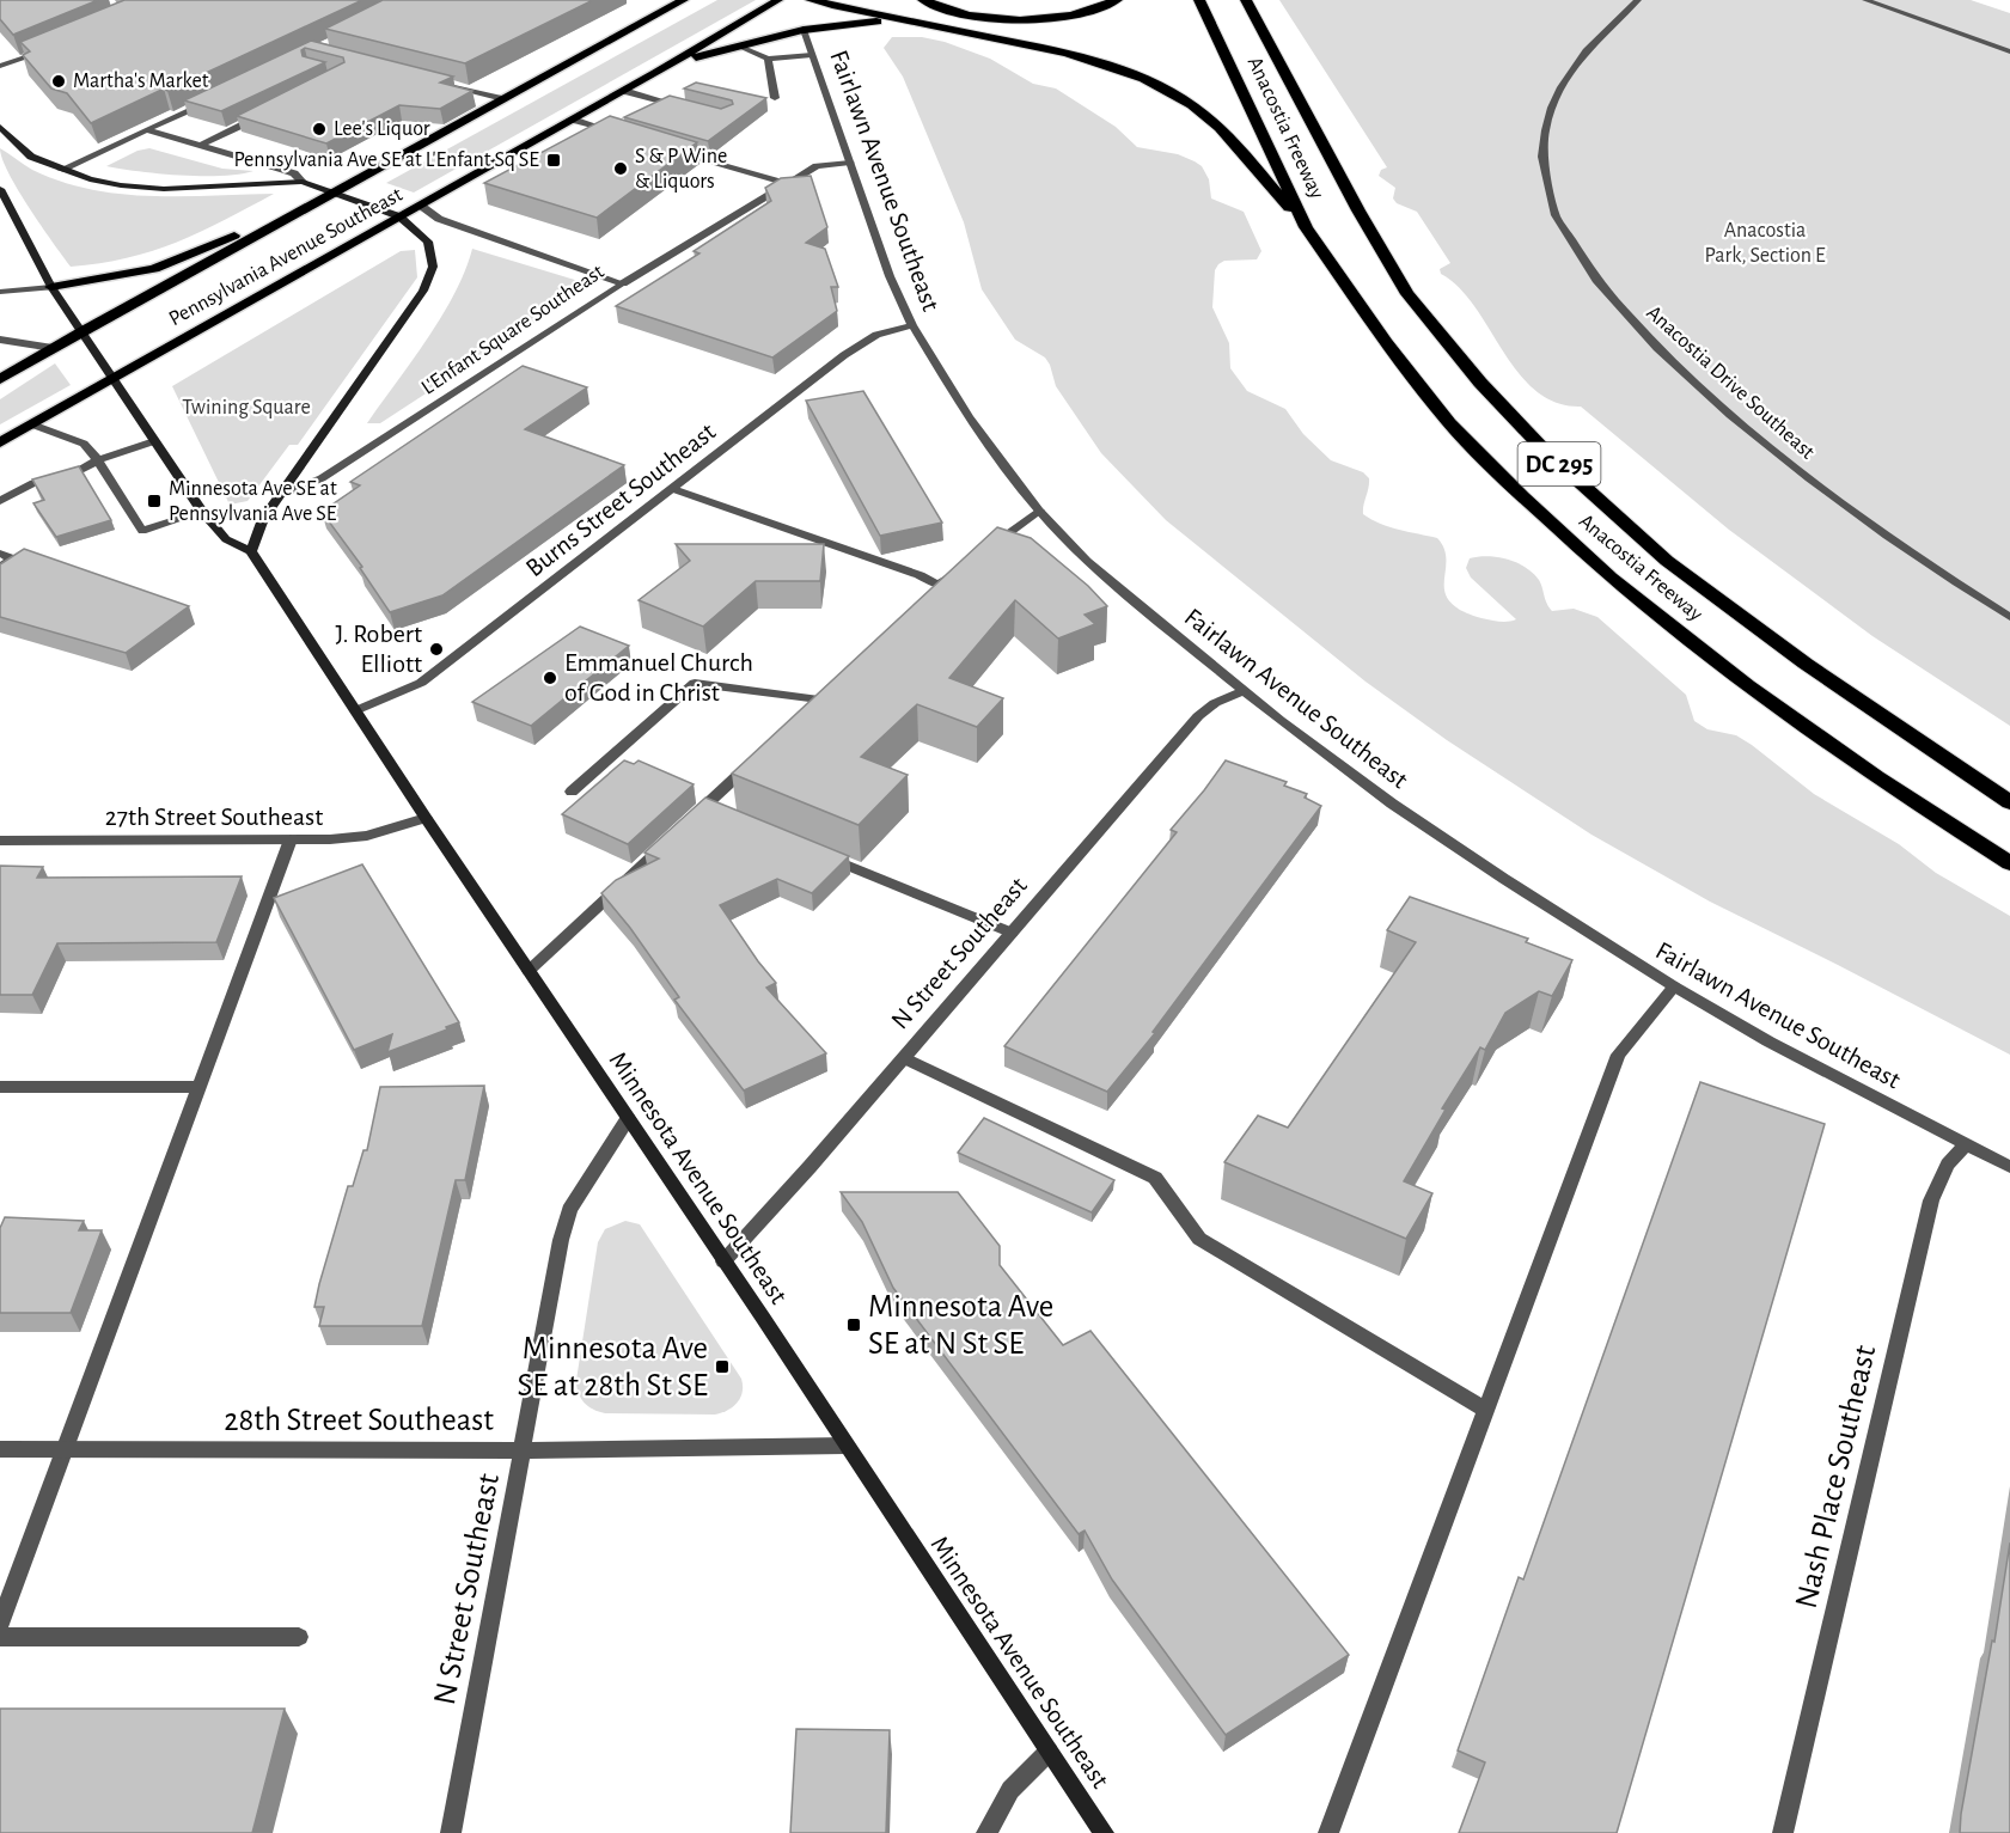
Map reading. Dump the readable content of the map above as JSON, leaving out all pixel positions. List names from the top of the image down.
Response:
{
  "streets": {
    "highway": ["Anacostia Freeway", "Pennsylvania Avenue Southeast", "DC 295"],
    "main road": ["Minnesota Avenue Southeast"],
    "street": [
      "Fairlawn Avenue Southeast",
      "L'Enfant Square Southeast",
      "Anacostia Drive Southeast",
      "Burns Street Southeast",
      "27th Street Southeast",
      "N Street Southeast",
      "28th Street Southeast",
      "Nash Place Southeast"
    ]
  },
  "crossings": [
    ["Fairlawn Avenue Southeast", "Burns Street Southeast"],
    ["Fairlawn Avenue Southeast", "N Street Southeast"],
    ["Fairlawn Avenue Southeast", "Nash Place Southeast"],
    ["Pennsylvania Avenue Southeast", "L'Enfant Square Southeast"],
    ["Pennsylvania Avenue Southeast", "Minnesota Avenue Southeast"],
    ["Burns Street Southeast", "Minnesota Avenue Southeast"],
    ["27th Street Southeast", "Minnesota Avenue Southeast"],
    ["N Street Southeast", "Minnesota Avenue Southeast"],
    ["N Street Southeast", "28th Street Southeast"],
    ["Minnesota Avenue Southeast", "28th Street Southeast"]
  ],
  "parks": ["Anacostia Park, Section E", "Twining Square"],
  "places": {
    "other": [
      "Martha's Market",
      "Lee's Liquor",
      "S & P Wine & Liquors",
      "J. Robert Elliott",
      "Emmanuel Church of God in Christ"
    ],
    "transit": [
      "Pennsylvania Ave SE at L'Enfant Sq SE",
      "Minnesota Ave SE at Pennsylvania Ave SE",
      "Minnesota Ave SE at N St SE",
      "Minnesota Ave SE at 28th St SE"
    ]
  }
}
